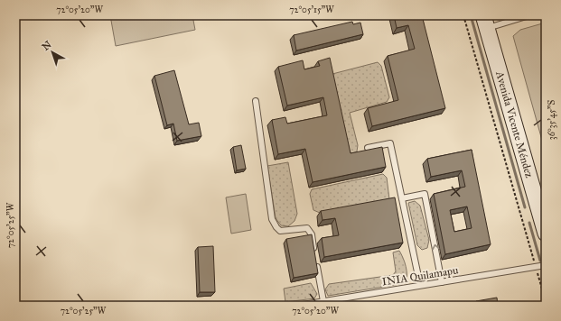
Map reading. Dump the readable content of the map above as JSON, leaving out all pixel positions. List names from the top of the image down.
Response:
{
  "streets": {
    "main road": ["Avenida Vicente Méndez"],
    "lane": ["INIA Quilamapu"]
  },
  "north": "top left",
  "coordinates": [
    "72°05'20\"W",
    "72°05'15\"W",
    "36°35'45\"S",
    "72°05'25\"W"
  ]
}
